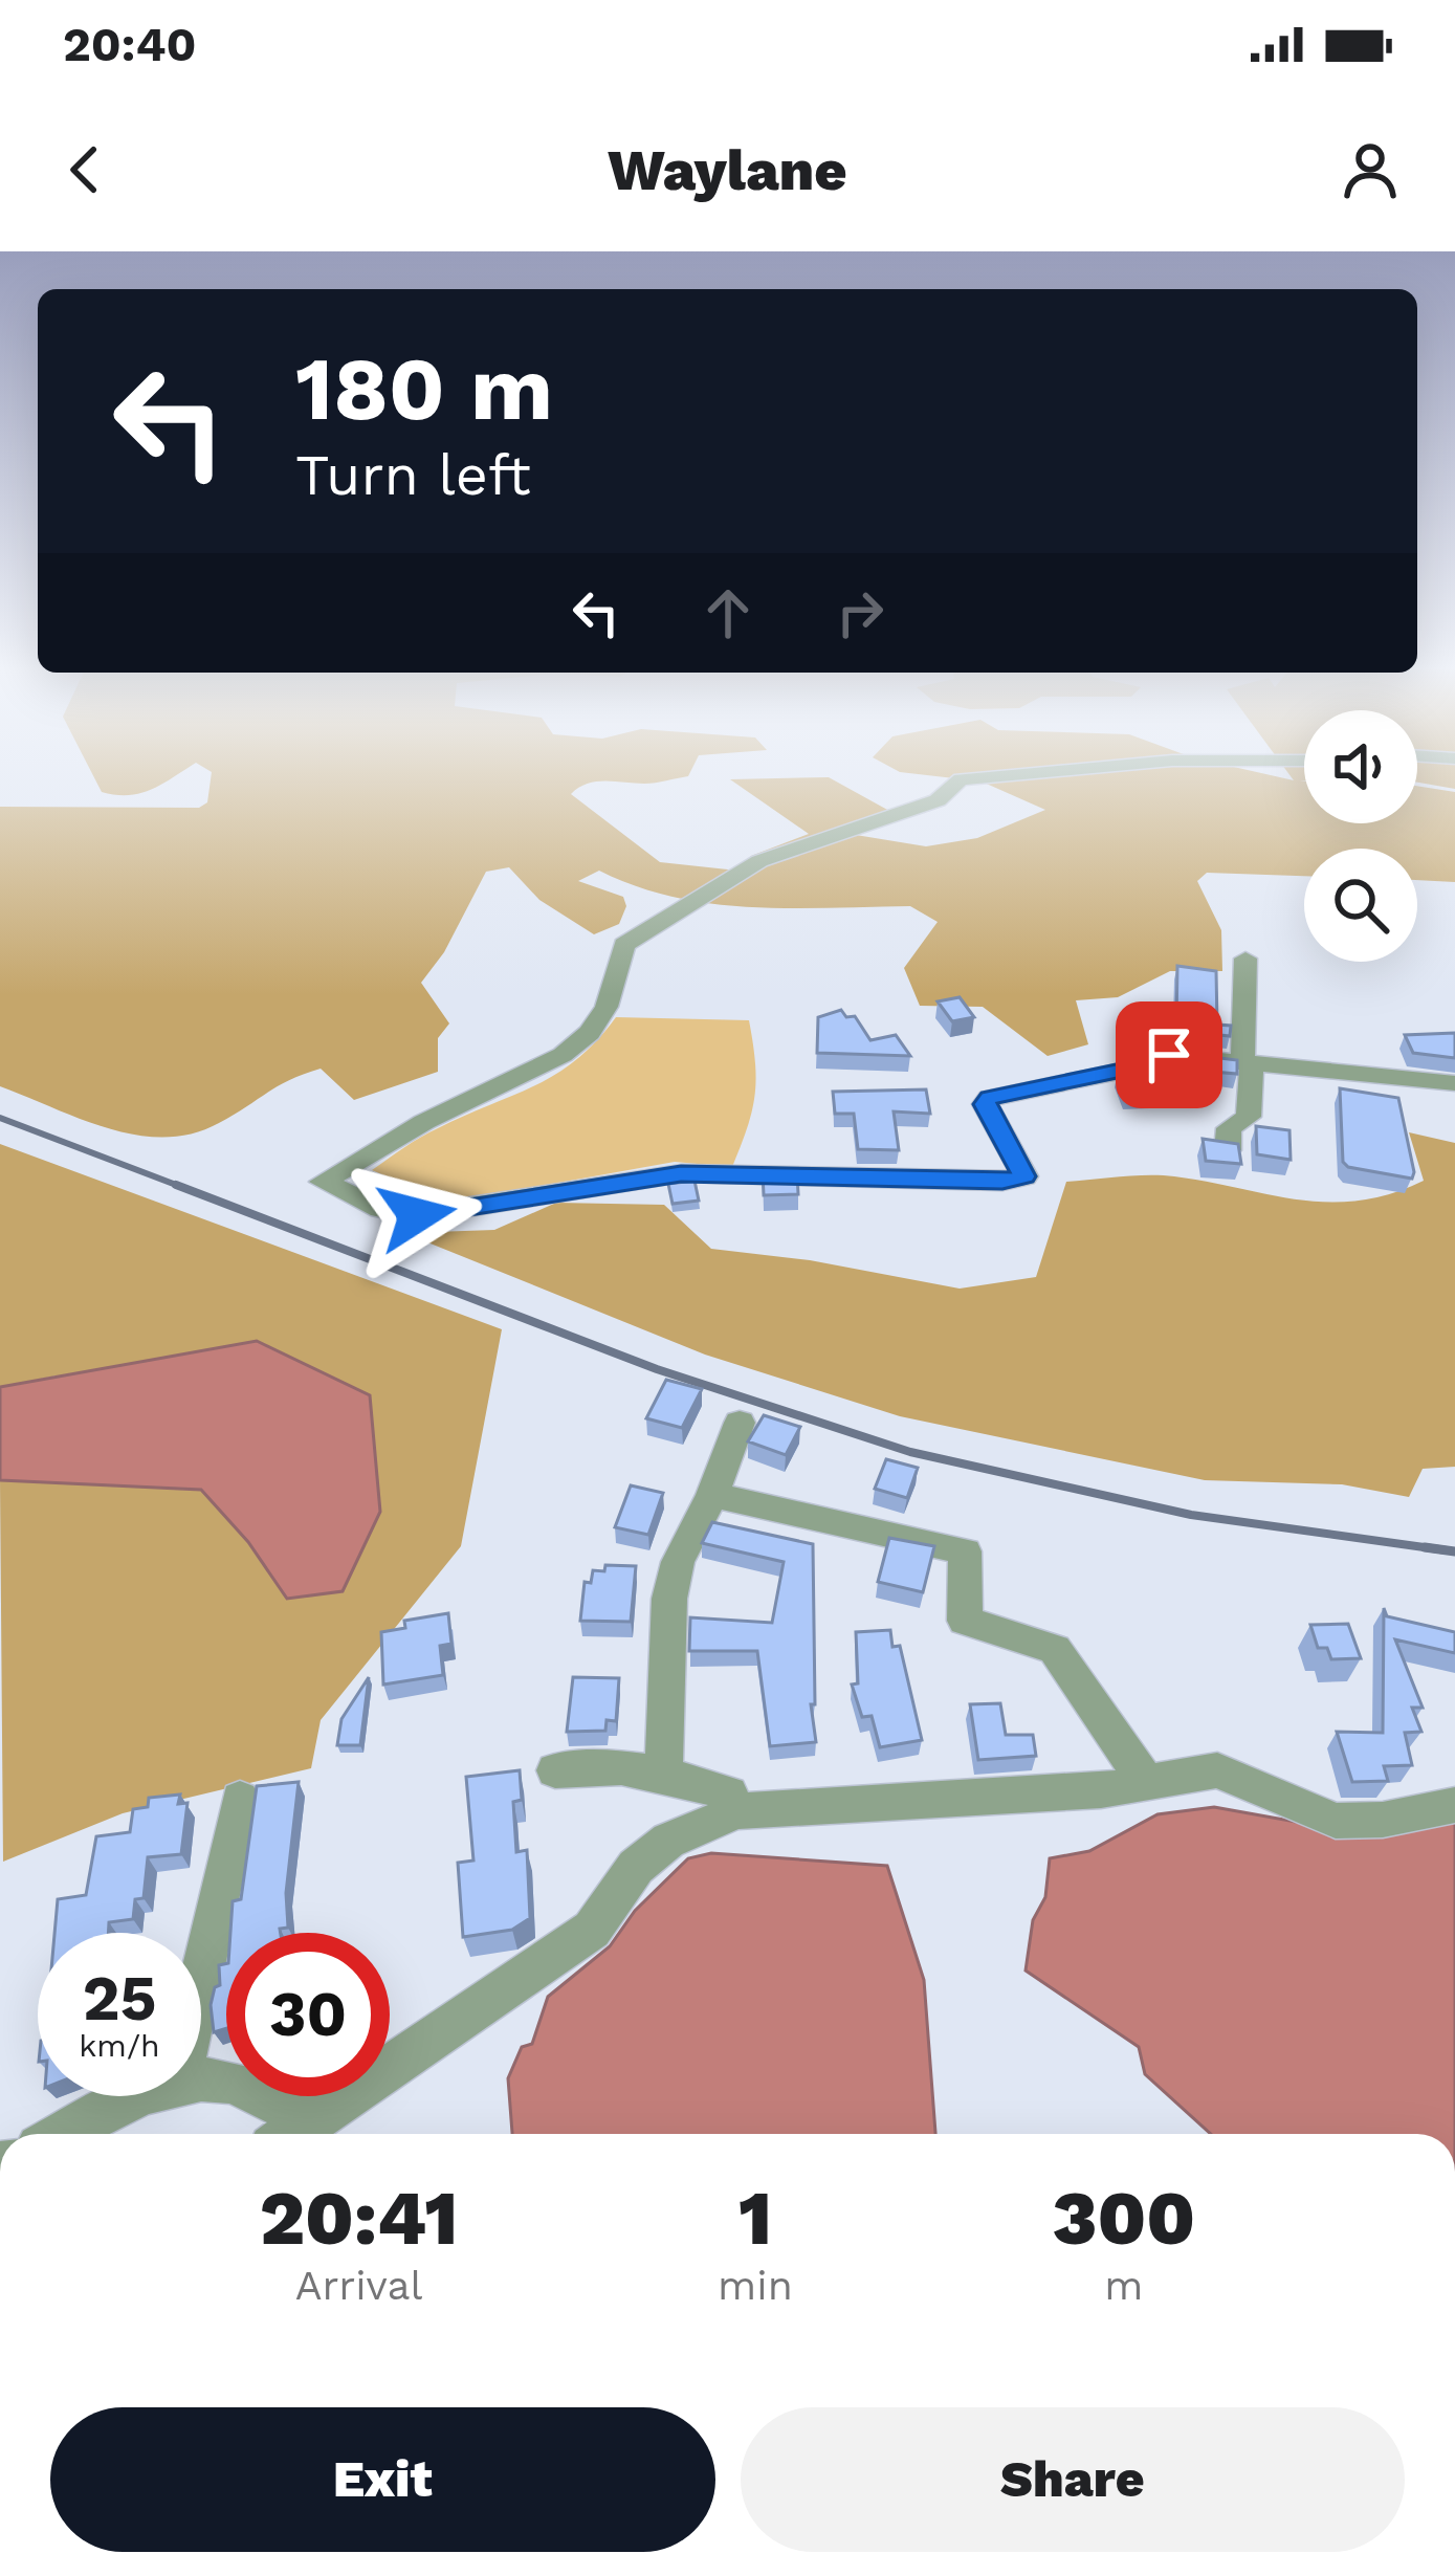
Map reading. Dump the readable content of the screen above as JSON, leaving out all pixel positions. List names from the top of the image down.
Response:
{
  "page": {
    "status": "20:40",
    "header": "Waylane",
    "turn": ["180 m", "Turn left"],
    "speed": "25 km/h",
    "limit": "30",
    "eta": [
      "20:41",
      "Arrival",
      "1",
      "min",
      "300",
      "m"
    ],
    "buttons": ["Exit", "Share"]
  }
}
